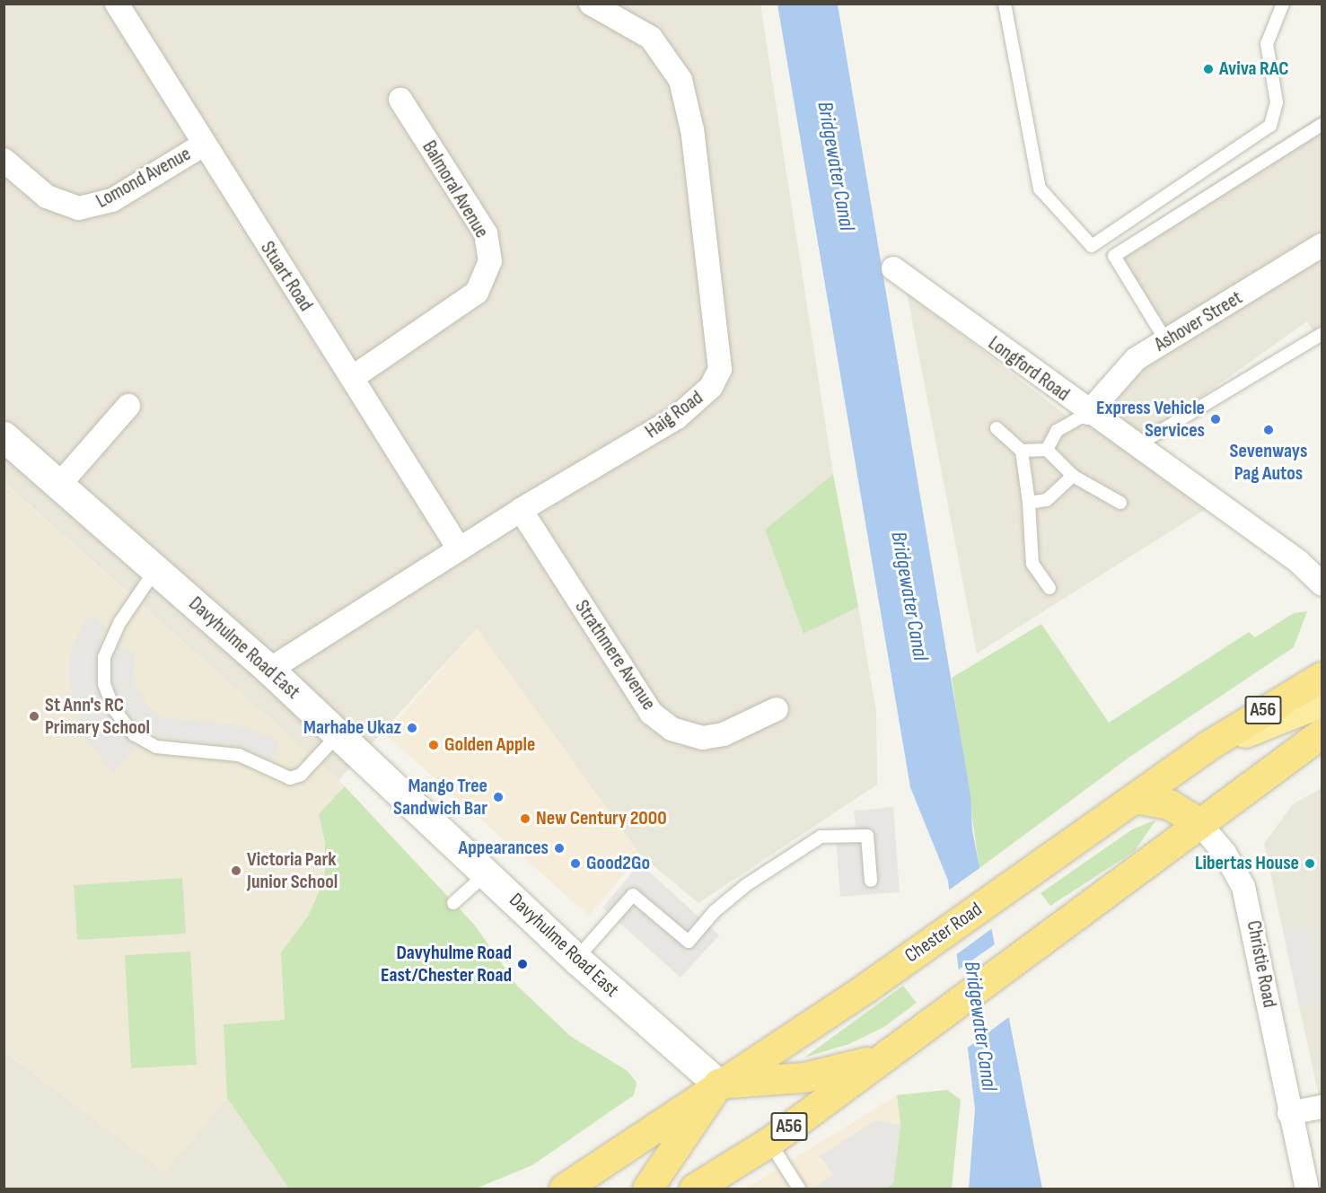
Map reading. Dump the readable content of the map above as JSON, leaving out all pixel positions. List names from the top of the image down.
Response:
{
  "streets": {
    "highway": ["A56", "Chester Road", "Christie Road"],
    "street": [
      "Lomond Avenue",
      "Balmoral Avenue",
      "Stuart Road",
      "Ashover Street",
      "Longford Road",
      "Haig Road",
      "Davyhulme Road East",
      "Strathmere Avenue"
    ]
  },
  "crossings": [
    ["Lomond Avenue", "Stuart Road"],
    ["Balmoral Avenue", "Stuart Road"],
    ["Stuart Road", "Haig Road"],
    ["Ashover Street", "Longford Road"],
    ["Haig Road", "Davyhulme Road East"],
    ["Haig Road", "Strathmere Avenue"],
    ["Davyhulme Road East", "Chester Road"],
    ["A56", "Christie Road"],
    ["Chester Road", "Christie Road"]
  ],
  "water": ["Bridgewater Canal"],
  "places": [
    "Aviva RAC",
    "Express Vehicle Services",
    "Sevenways Pag Autos",
    "St Ann's RC Primary School",
    "Marhabe Ukaz",
    "Golden Apple",
    "Mango Tree Sandwich Bar",
    "New Century 2000",
    "Appearances",
    "Good2Go",
    "Libertas House",
    "Victoria Park Junior School",
    "Davyhulme Road East/Chester Road"
  ]
}
